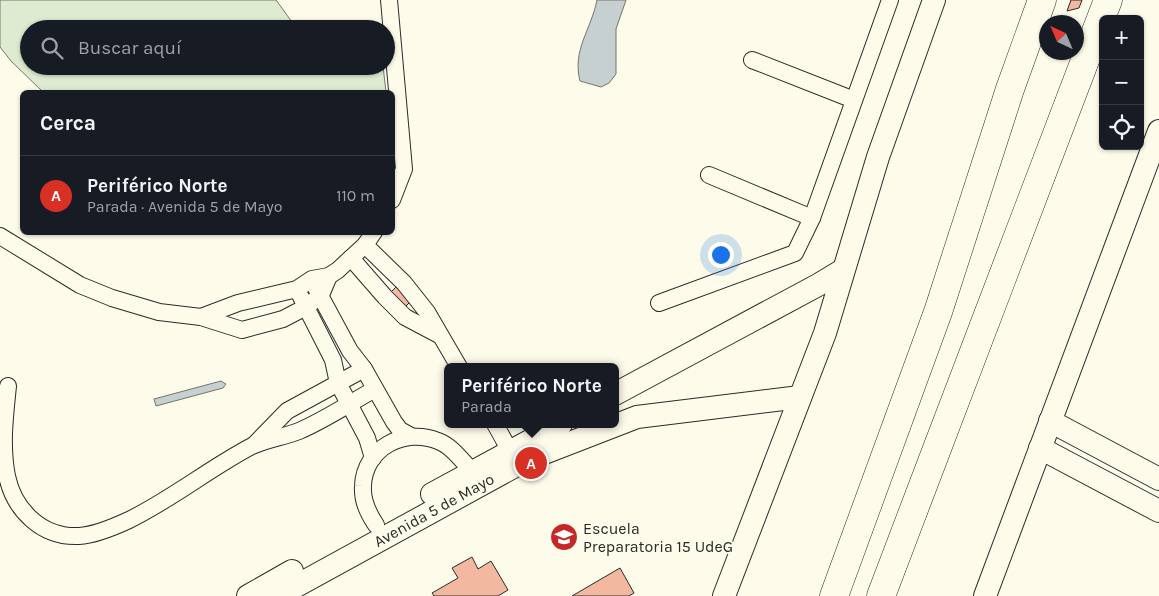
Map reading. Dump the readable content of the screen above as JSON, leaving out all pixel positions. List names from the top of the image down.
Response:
{
  "streets": {
    "main road": ["Avenida 5 de Mayo"]
  },
  "places": {
    "school or university": ["Escuela Preparatoria 15 UdeG"]
  },
  "north": "top left",
  "page": {
    "map_buttons": ["+", "−"],
    "search": "Buscar aquí",
    "heading": "Cerca",
    "list": [
      {
        "mark": "A",
        "name": "Periférico Norte",
        "note": "Parada · Avenida 5 de Mayo",
        "value": "110 m"
      }
    ],
    "popup": ["Periférico Norte", "Parada"],
    "pins": "A"
  }
}
